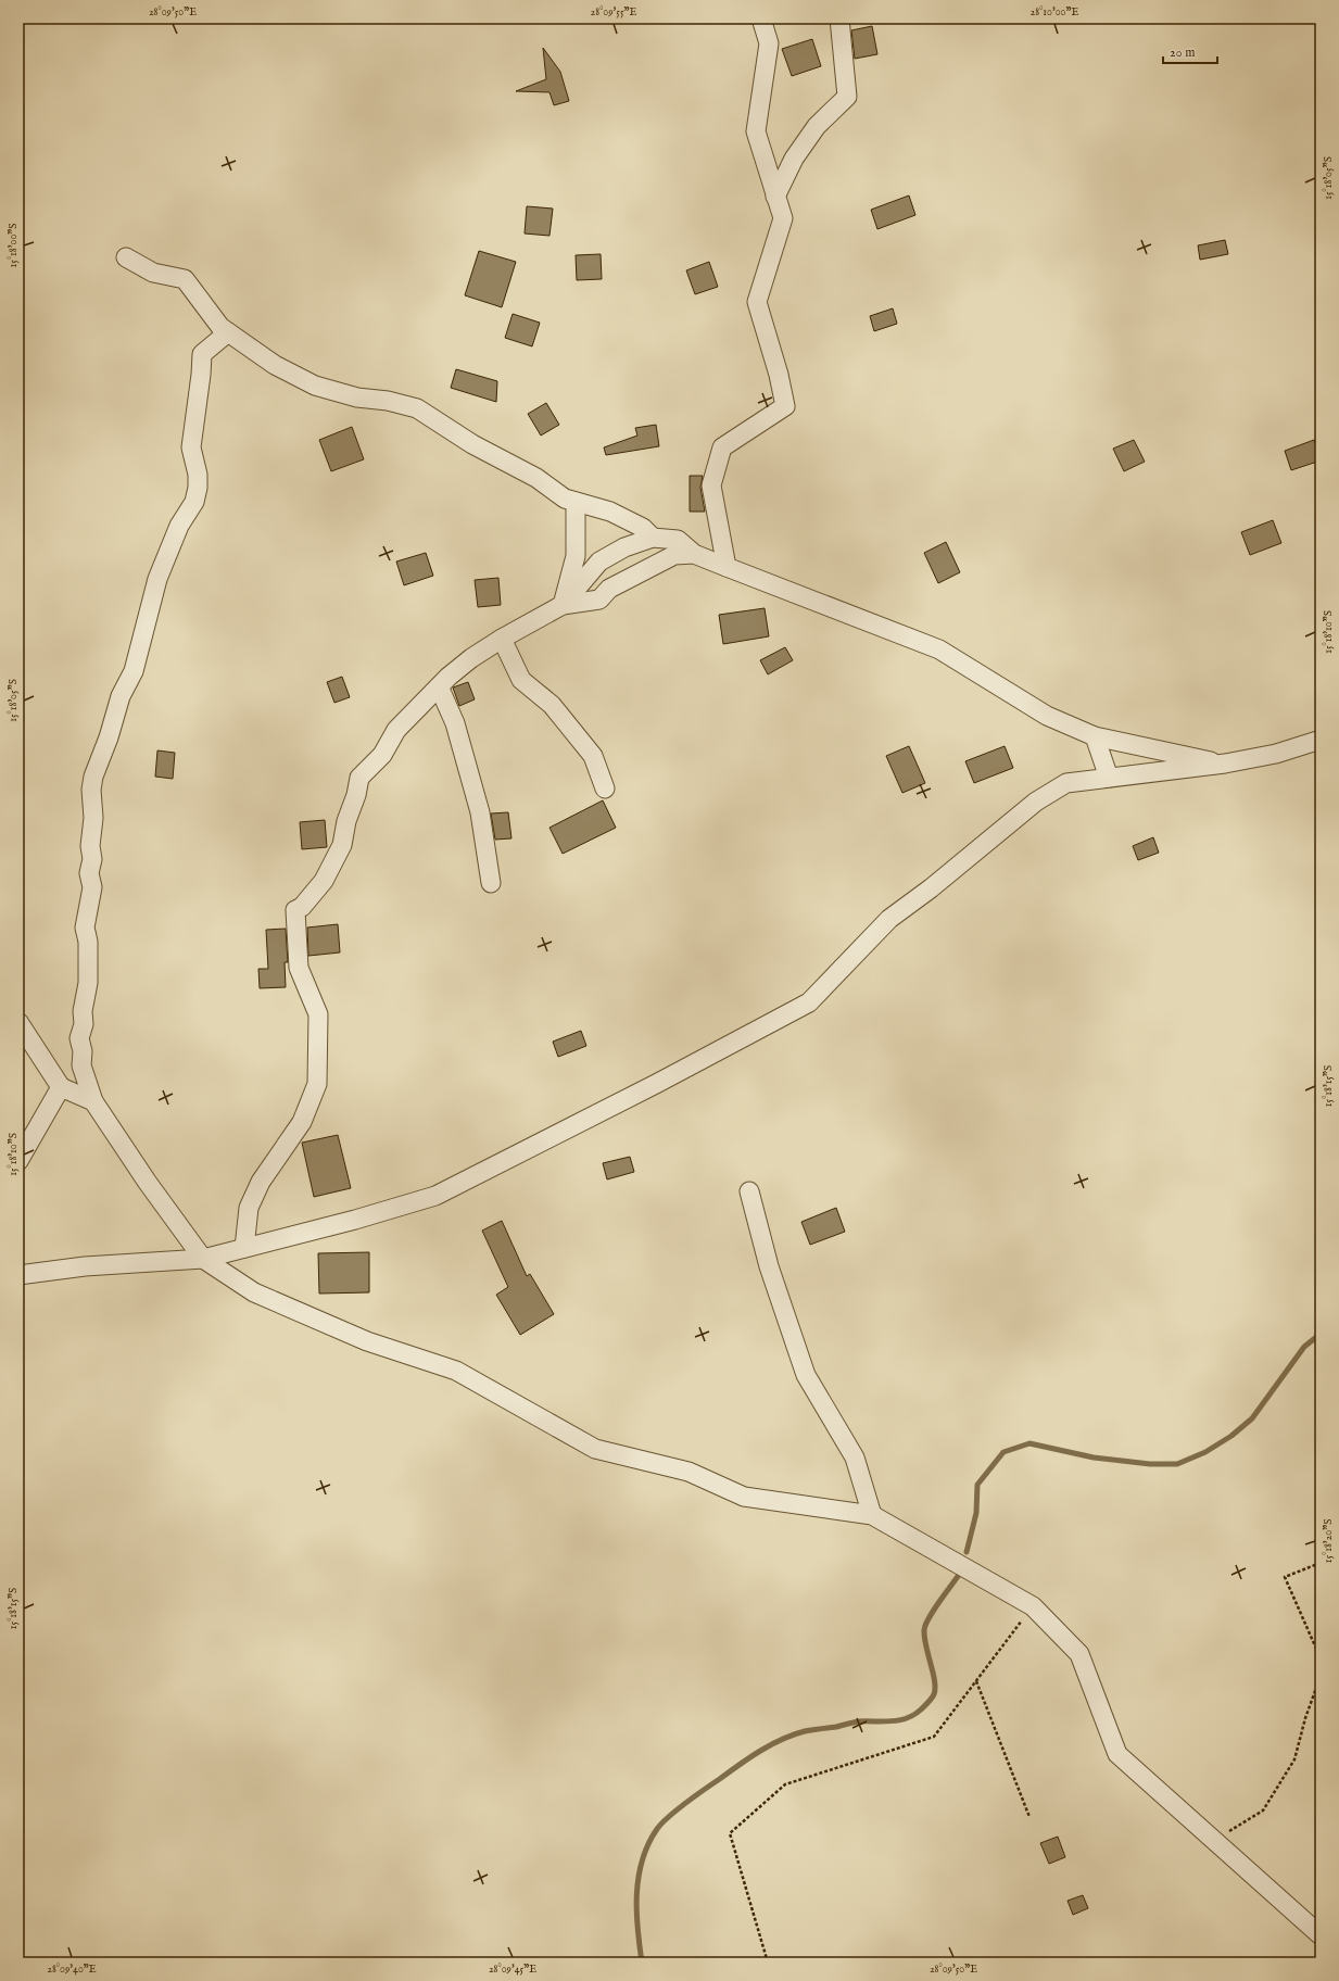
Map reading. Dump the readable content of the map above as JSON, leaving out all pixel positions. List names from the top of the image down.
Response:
{
  "scale_bar": "20 m",
  "coordinates": [
    "28°09'50\"E",
    "28°09'55\"E",
    "28°10'00\"E",
    "15°18'05\"S",
    "15°18'00\"S",
    "15°18'10\"S",
    "15°18'15\"S",
    "15°18'20\"S",
    "28°09'40\"E",
    "28°09'45\"E"
  ]
}
